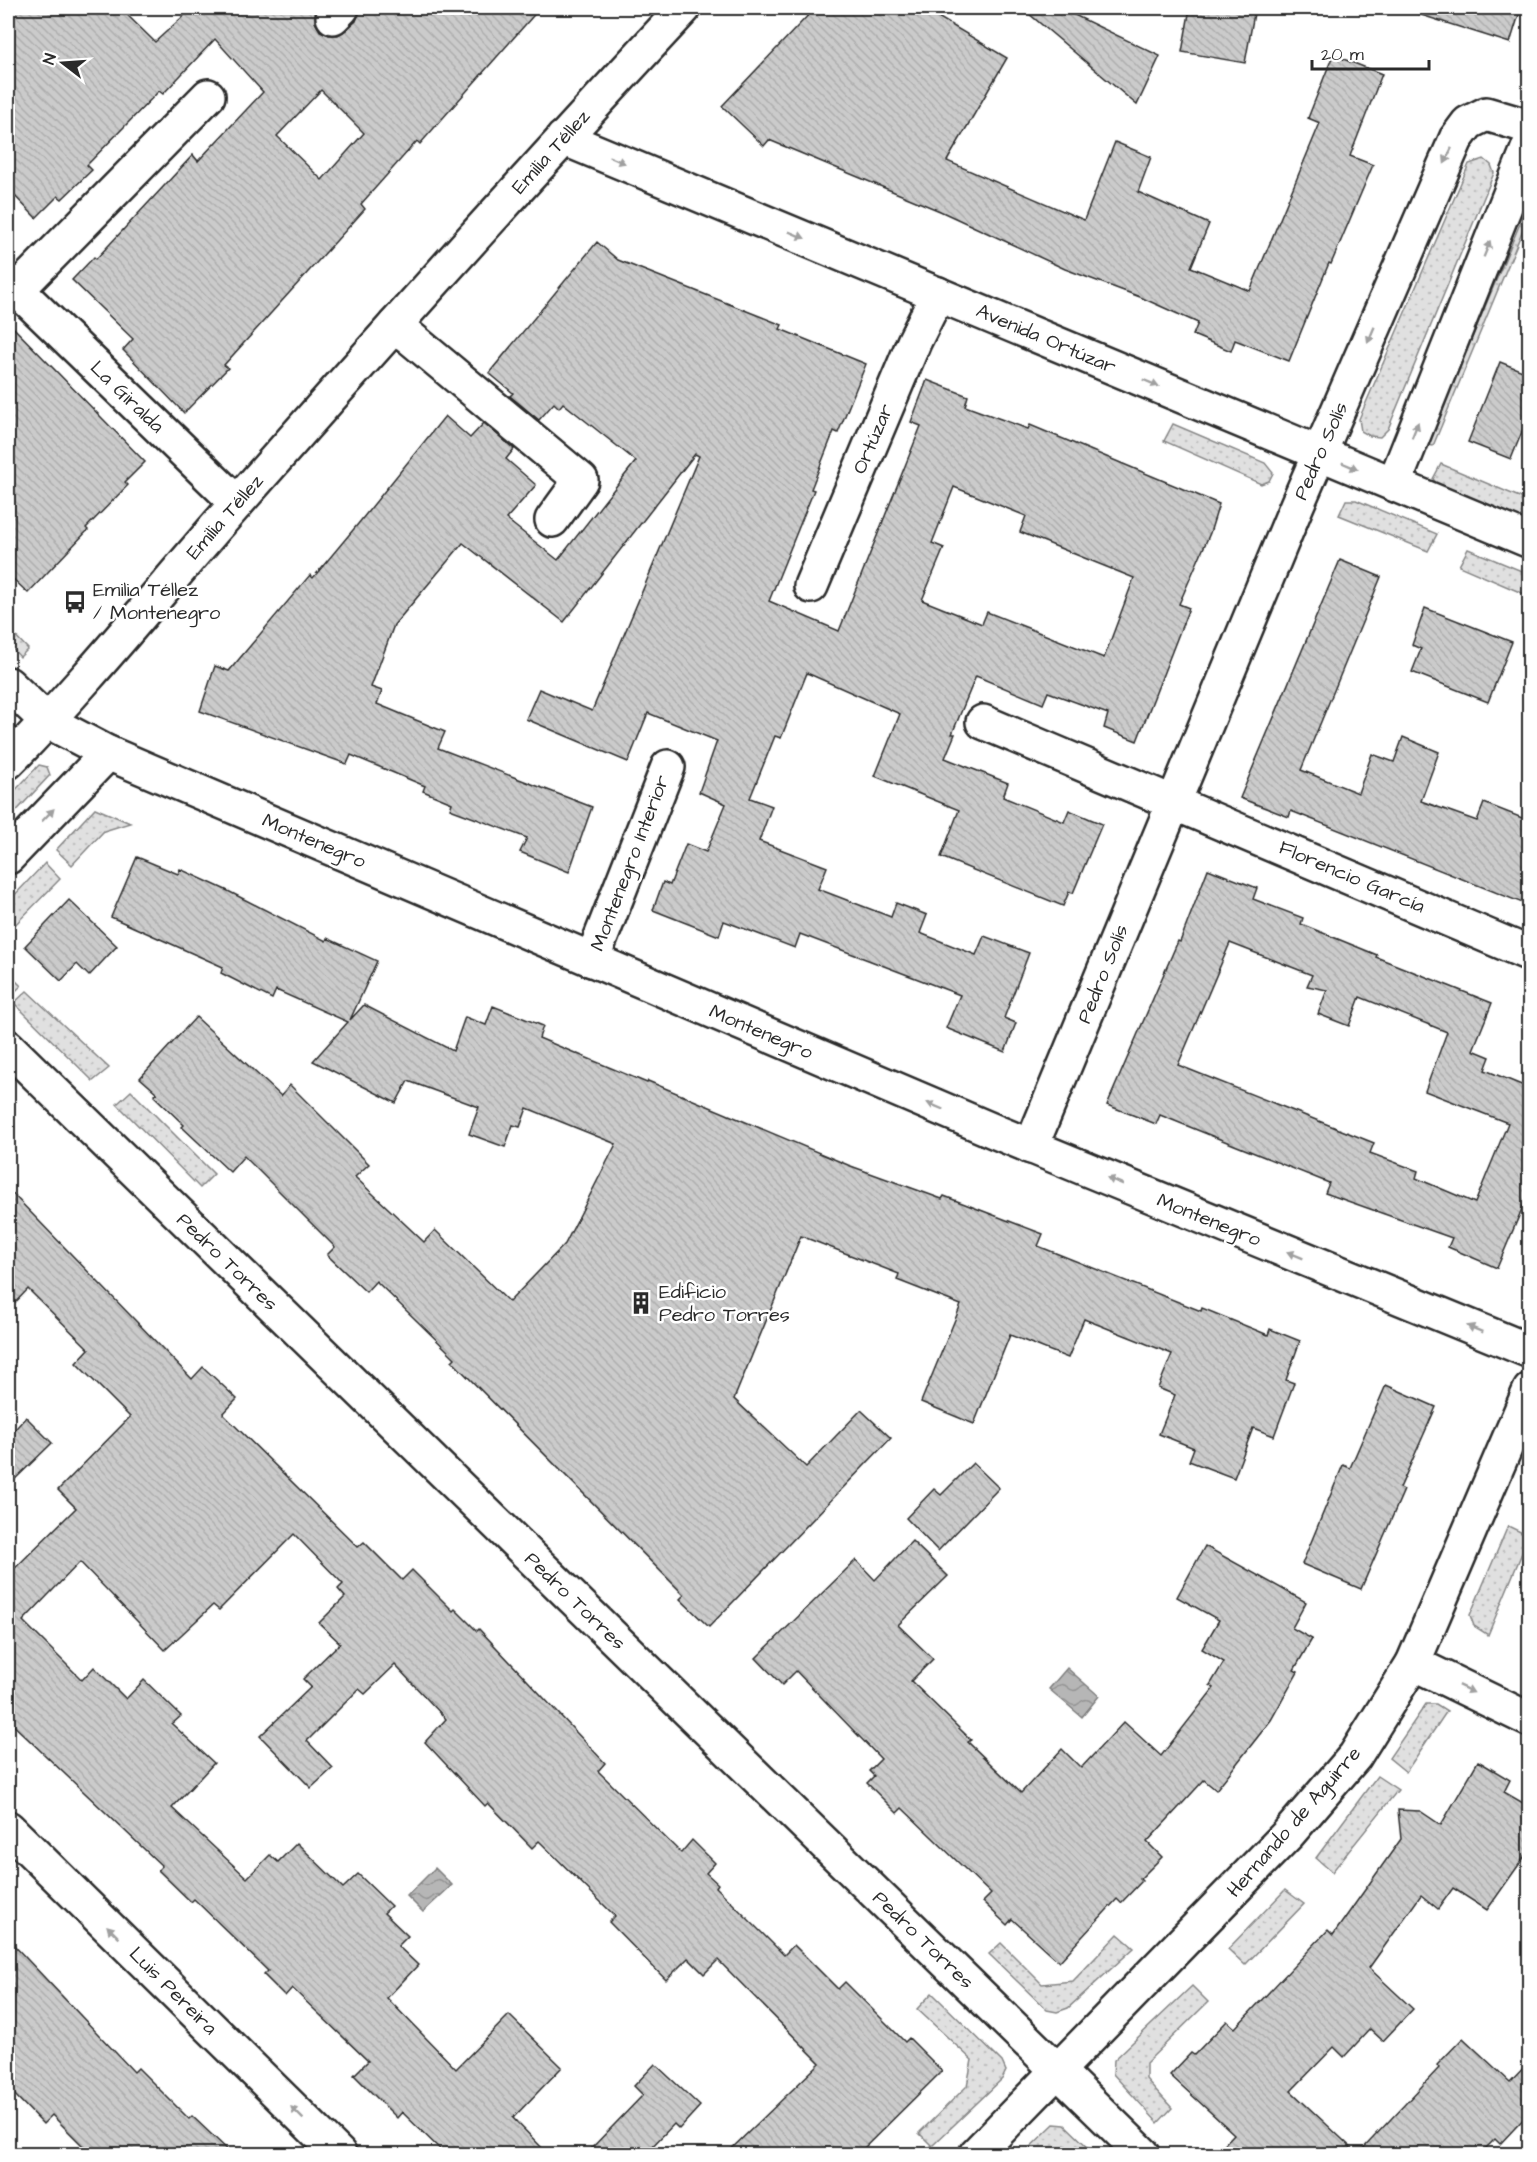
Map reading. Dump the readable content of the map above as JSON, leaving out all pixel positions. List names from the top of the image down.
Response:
{
  "streets": {
    "street": [
      "Emilia Téllez",
      "Avenida Ortúzar",
      "La Giralda",
      "Ortúzar",
      "Pedro Solís",
      "Montenegro",
      "Montenegro Interior",
      "Florencio García",
      "Pedro Torres",
      "Hernando de Aguirre",
      "Luis Pereira"
    ]
  },
  "crossings": [
    ["Emilia Téllez", "Avenida Ortúzar"],
    ["Emilia Téllez", "La Giralda"],
    ["Emilia Téllez", "Montenegro"],
    ["Avenida Ortúzar", "Ortúzar"],
    ["Avenida Ortúzar", "Pedro Solís"],
    ["Pedro Solís", "Montenegro"],
    ["Pedro Solís", "Florencio García"],
    ["Montenegro", "Montenegro Interior"],
    ["Pedro Torres", "Hernando de Aguirre"]
  ],
  "one_way": ["Avenida Ortúzar", "Montenegro", "Luis Pereira"],
  "places": {
    "bus stop": ["Emilia Téllez / Montenegro"],
    "building": ["Edificio Pedro Torres"]
  },
  "scale_bar": "20 m",
  "north": "left"
}
